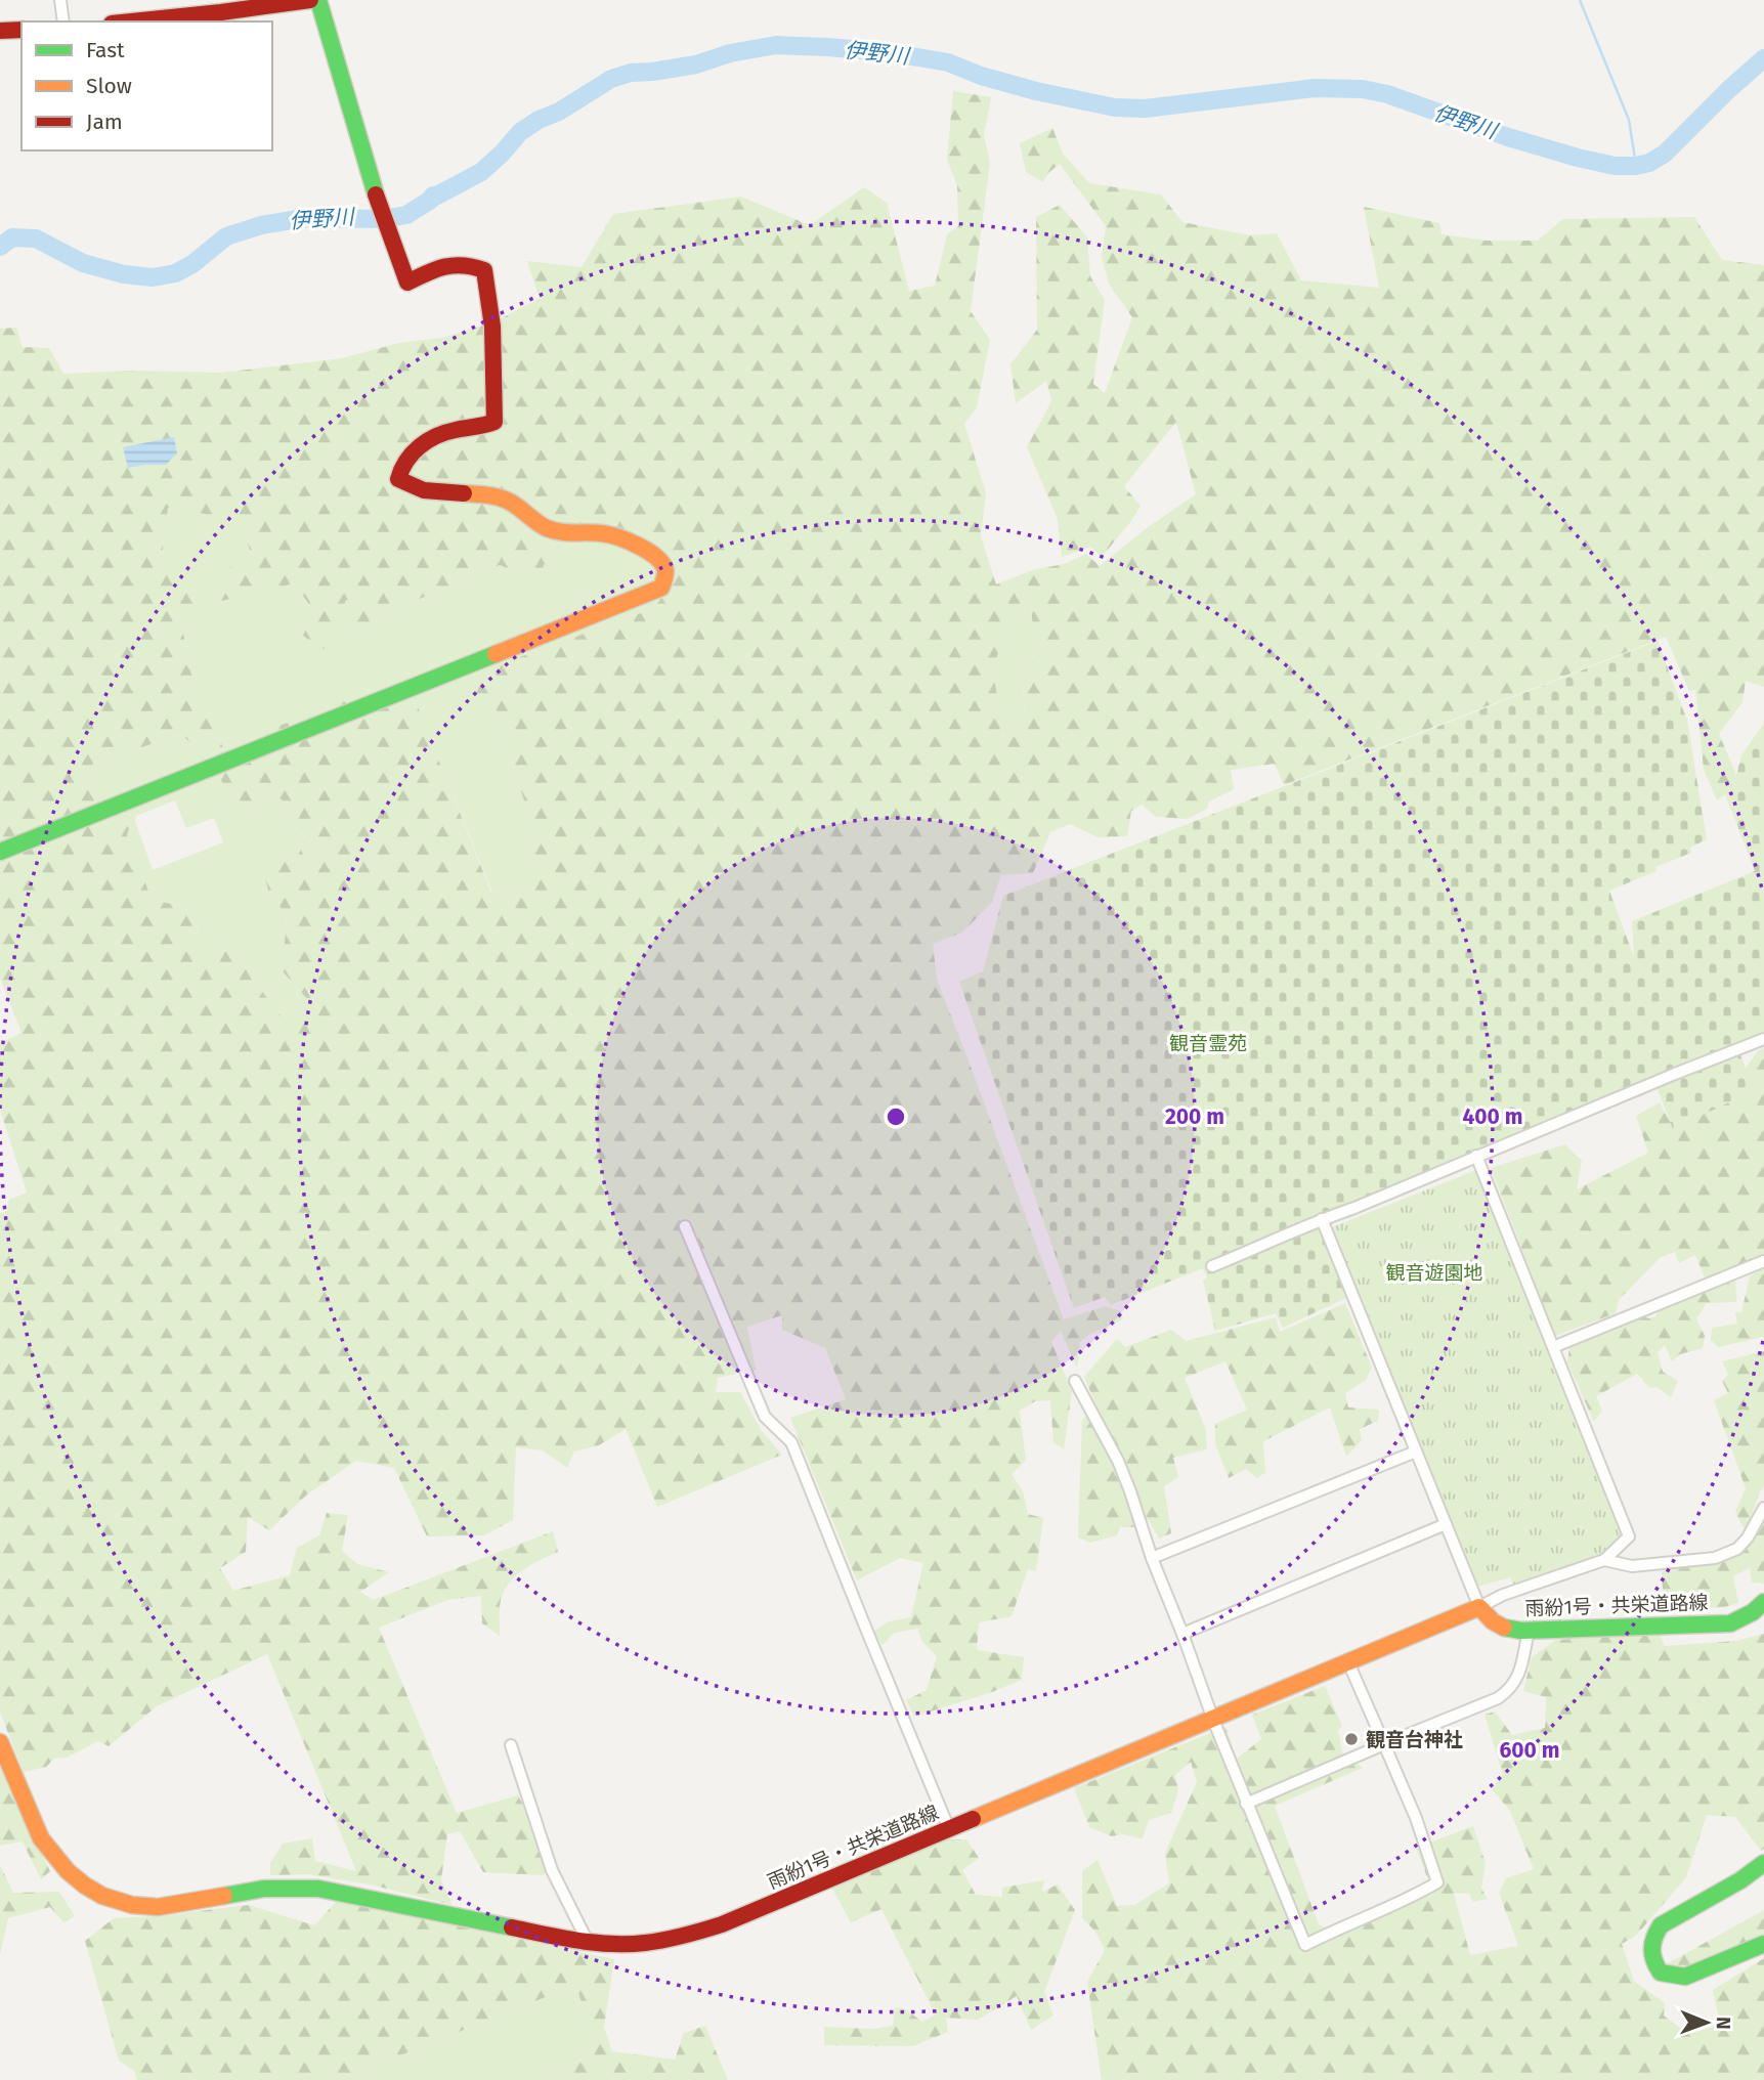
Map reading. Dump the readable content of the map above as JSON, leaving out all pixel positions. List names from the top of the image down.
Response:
{
  "streets": {
    "street": ["雨紛1号・共栄道路線"]
  },
  "water": ["伊野川"],
  "parks": ["観音霊苑", "観音遊園地"],
  "places": ["観音台神社"],
  "legend": ["Fast", "Slow", "Jam"],
  "north": "right",
  "rings": ["200 m", "400 m", "600 m"]
}
